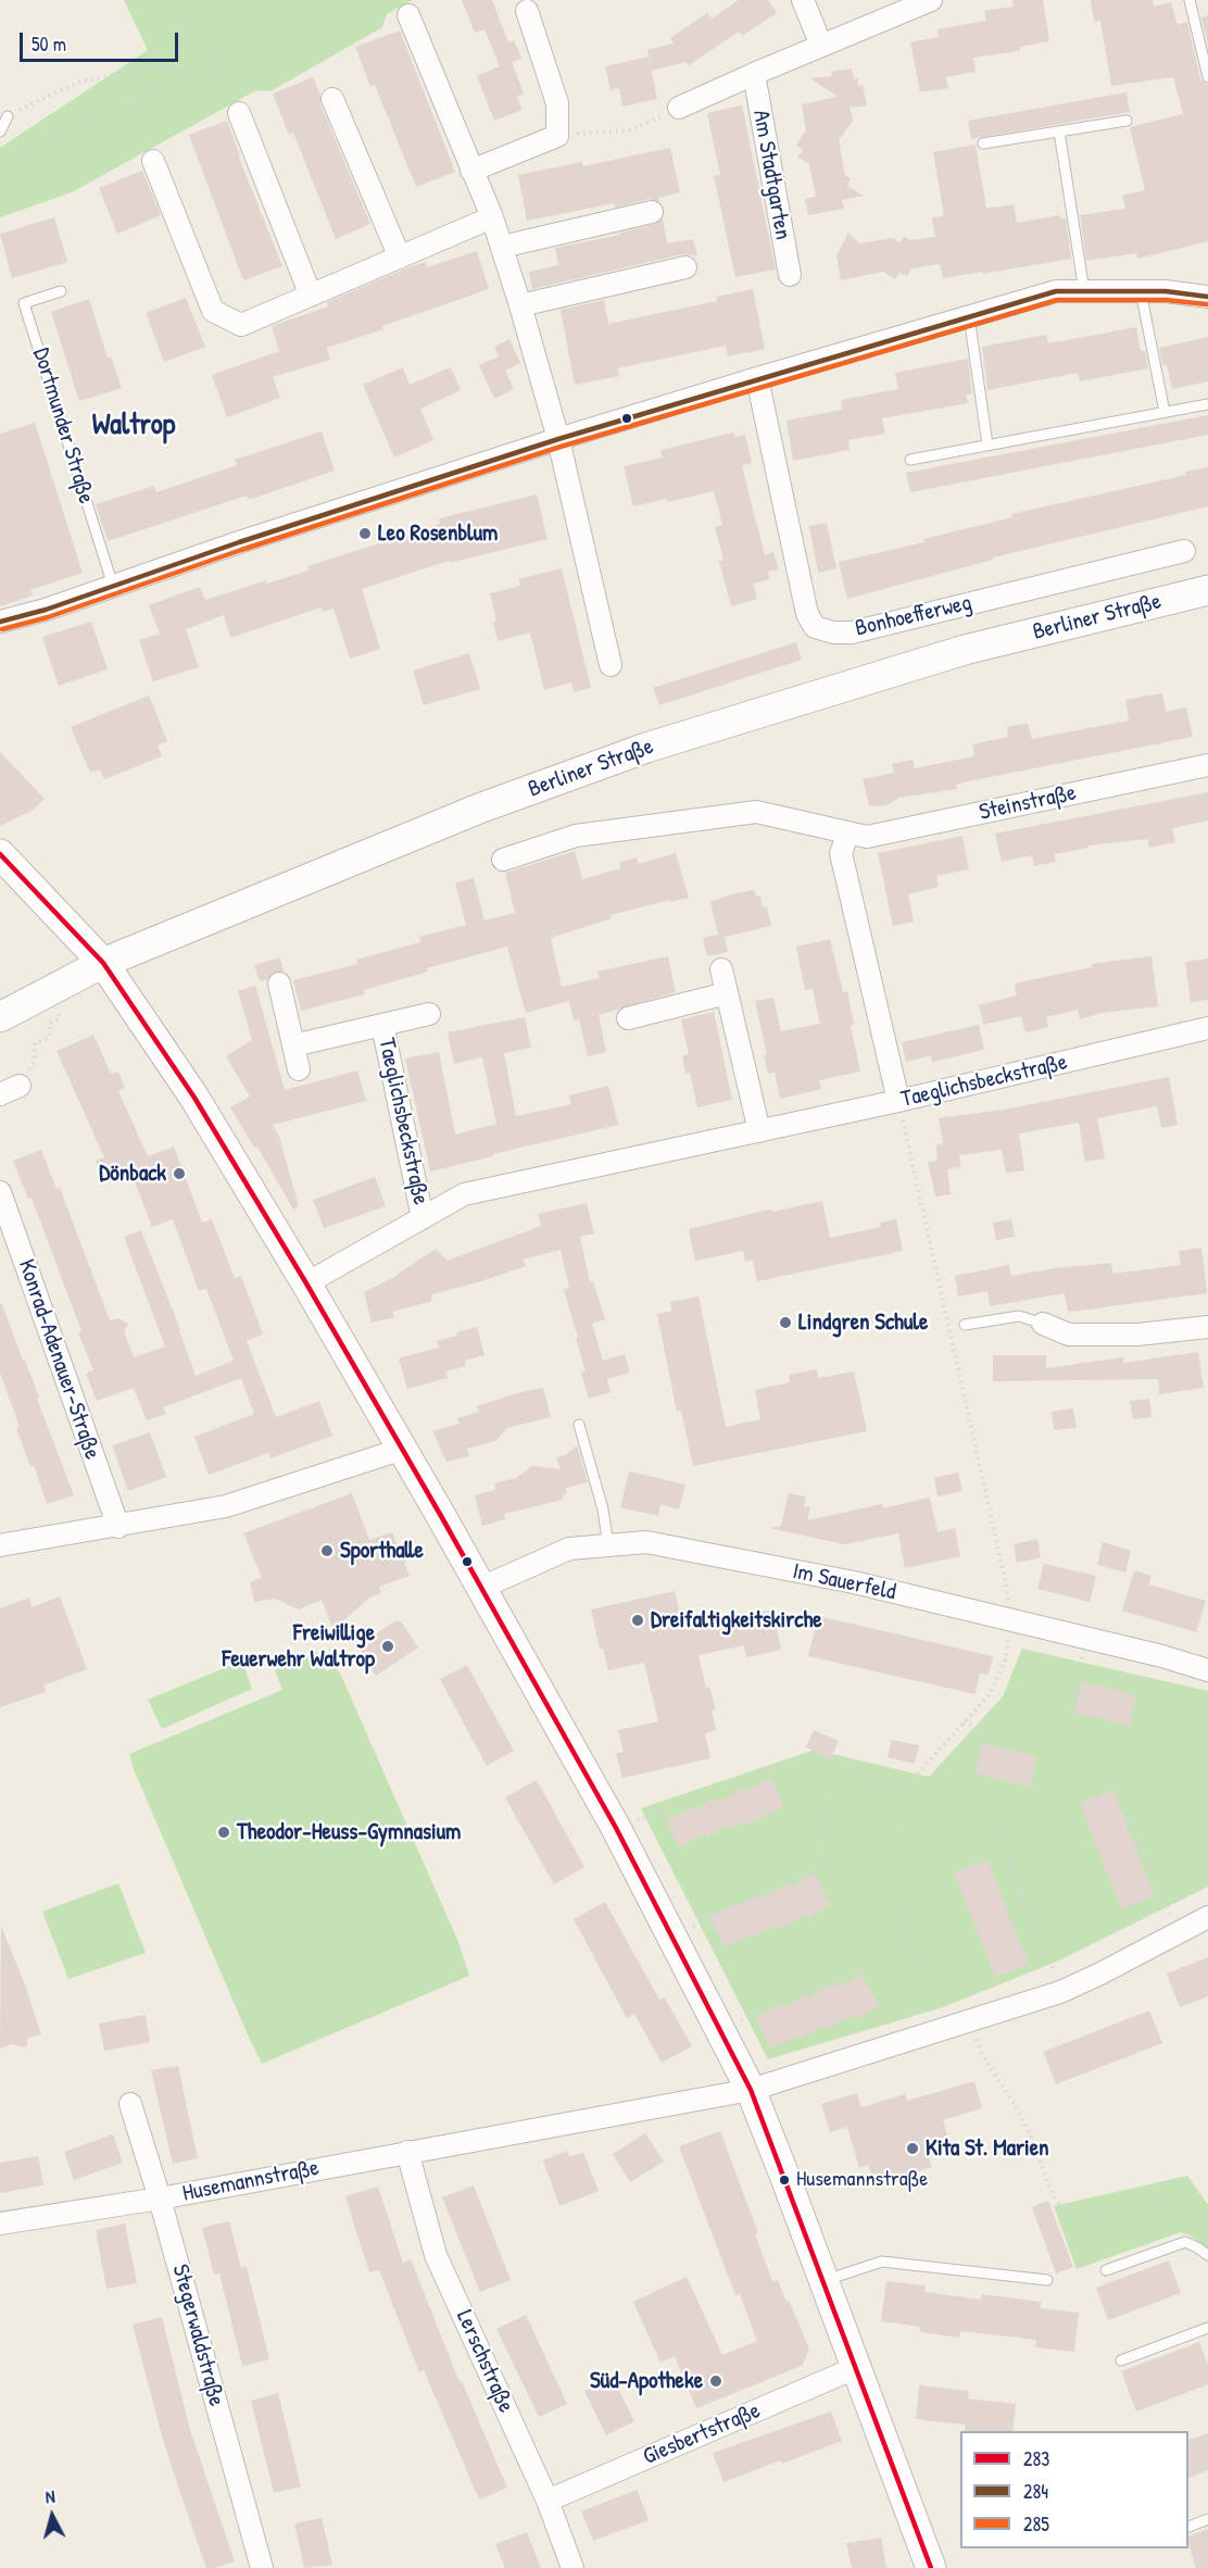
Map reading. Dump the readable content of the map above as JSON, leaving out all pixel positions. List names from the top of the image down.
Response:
{
  "streets": {
    "street": [
      "Am Stadtgarten",
      "Bonhoefferweg",
      "Berliner Straße",
      "Steinstraße",
      "Taeglichsbeckstraße",
      "Konrad-Adenauer-Straße",
      "Im Sauerfeld",
      "Husemannstraße",
      "Stegerwaldstraße",
      "Lerschstraße",
      "Giesbertstraße"
    ],
    "lane": ["Dortmunder Straße"]
  },
  "crossings": [
    ["Husemannstraße", "Stegerwaldstraße"],
    ["Husemannstraße", "Lerschstraße"],
    ["Lerschstraße", "Giesbertstraße"]
  ],
  "districts": ["Waltrop"],
  "places": [
    "Leo Rosenblum",
    "Dönback",
    "Lindgren Schule",
    "Sporthalle",
    "Dreifaltigkeitskirche",
    "Freiwillige Feuerwehr Waltrop",
    "Theodor-Heuss-Gymnasium",
    "Kita St. Marien",
    "Husemannstraße",
    "Süd-Apotheke"
  ],
  "lines": ["transit line 284", "transit line 285", "transit line 283"],
  "legend": ["283", "284", "285"],
  "scale_bar": "50 m",
  "north": "top"
}
